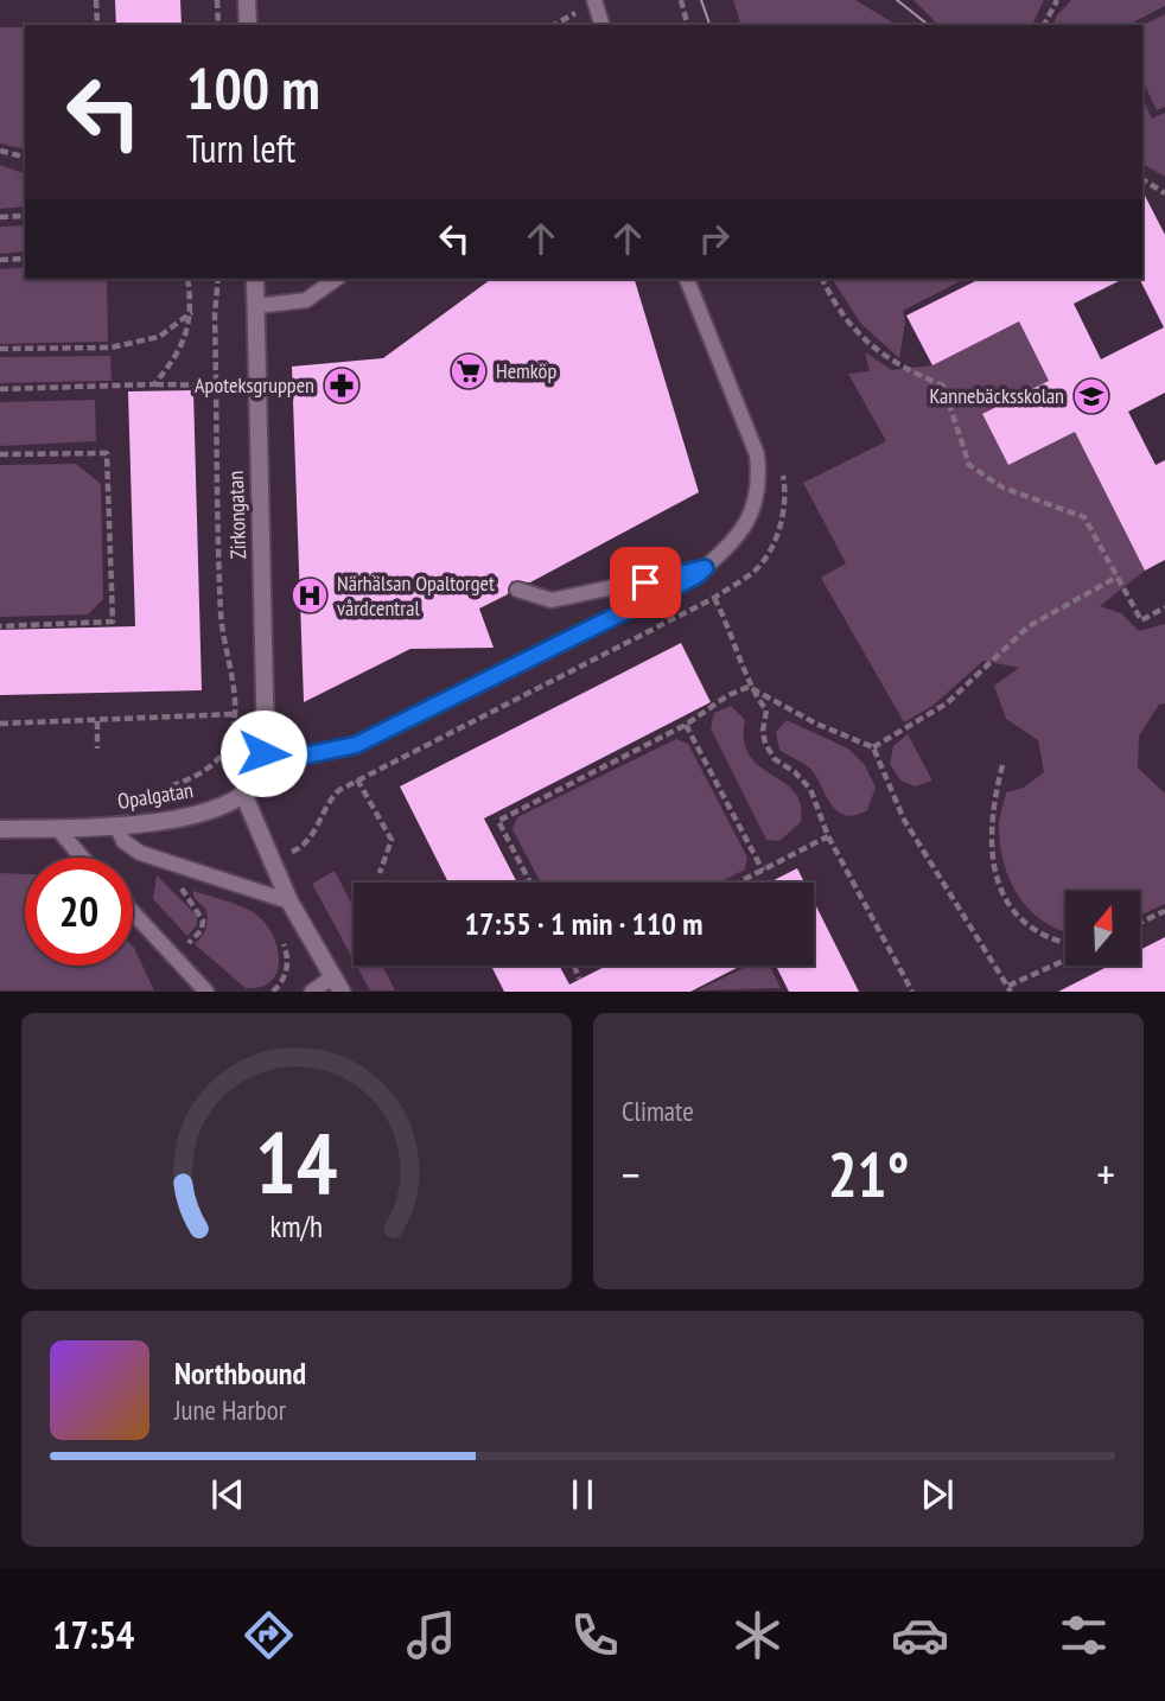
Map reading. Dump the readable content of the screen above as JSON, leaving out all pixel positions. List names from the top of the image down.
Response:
{
  "streets": {
    "street": ["Zirkongatan", "Opalgatan"]
  },
  "places": {
    "supermarket": ["Hemköp"],
    "pharmacy": ["Apoteksgruppen"],
    "school or university": ["Kannebäcksskolan"],
    "hospital": ["Närhälsan Opaltorget vårdcentral"]
  },
  "north": "top",
  "page": {
    "turn": ["100 m", "Turn left"],
    "limit": "20",
    "trip": "17:55 · 1 min · 110 m",
    "tile": "Climate",
    "heat": ["−", "21°", "+"],
    "song": ["Northbound", "June Harbor"],
    "tabs": "17:54",
    "gauge": ["14", "km/h"]
  }
}
